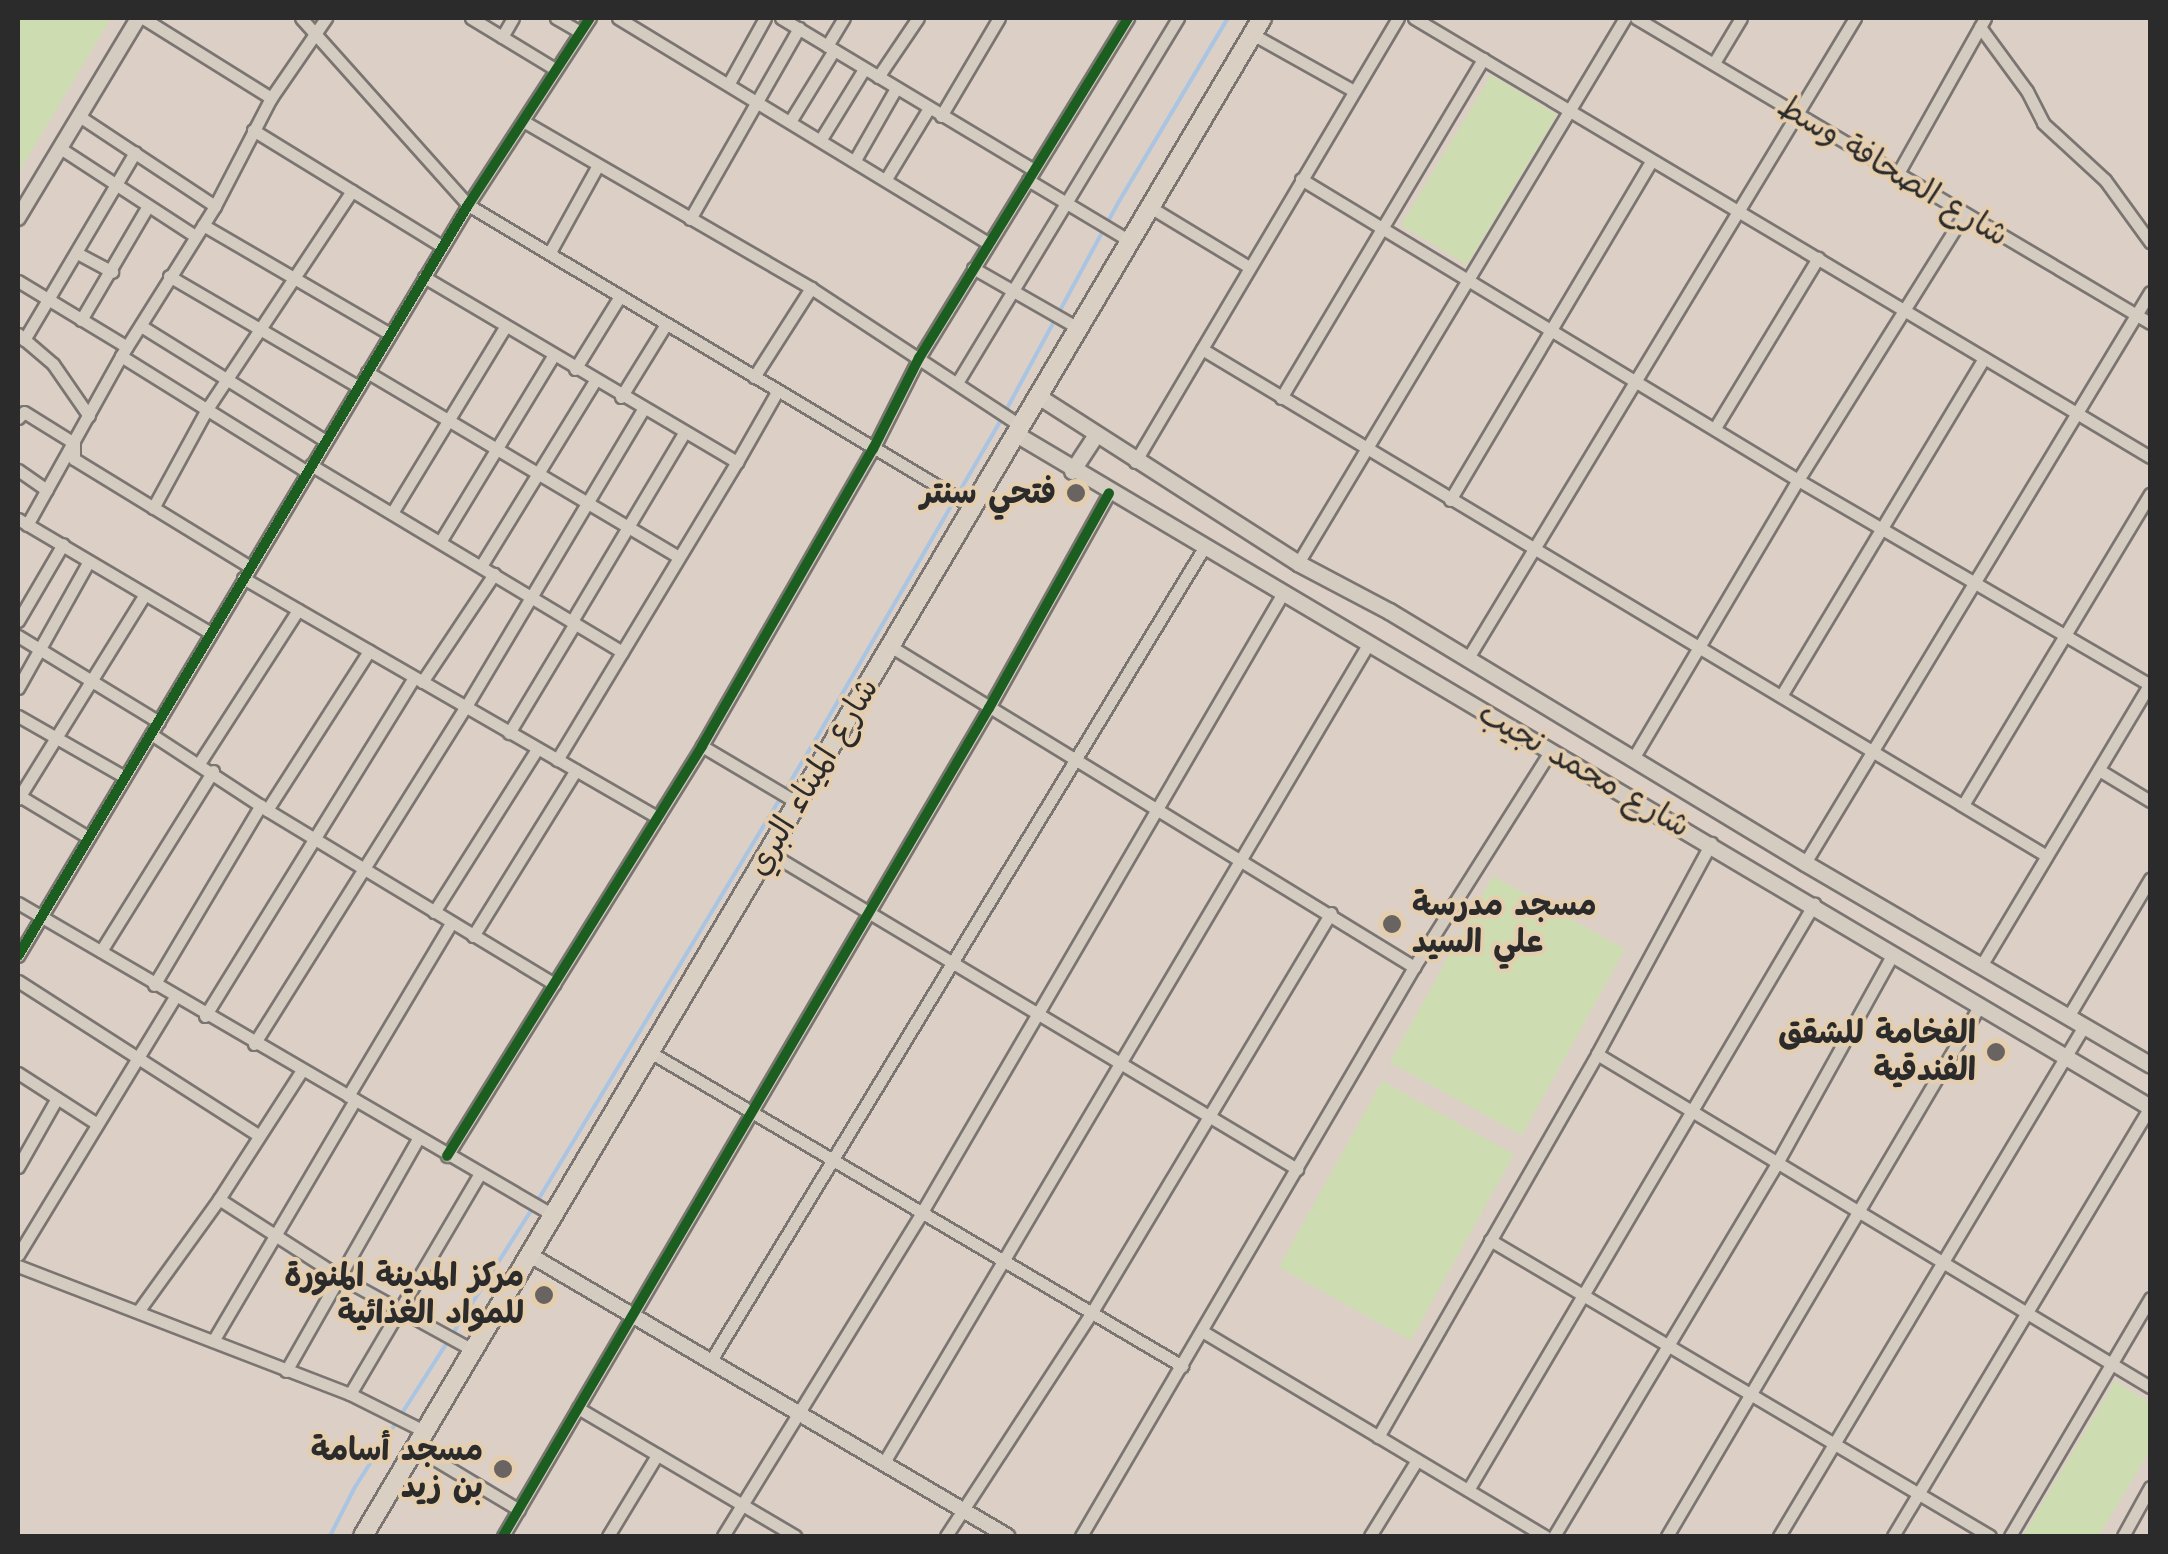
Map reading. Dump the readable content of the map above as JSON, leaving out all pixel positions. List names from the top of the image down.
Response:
{
  "streets": {
    "highway": ["شارع الميناء البري"],
    "main road": ["شارع محمد نجيب"],
    "street": ["شارع الصحافة وسط"]
  },
  "crossings": [
    ["شارع محمد نجيب", "شارع الميناء البري"]
  ],
  "places": [
    "فتحي سنتر",
    "مسجد مدرسة علي السيد",
    "الفخامة للشقق الفندقية",
    "مركز المدينة المنورة للمواد الغذائية",
    "مسجد أسامة بن زيد"
  ]
}
